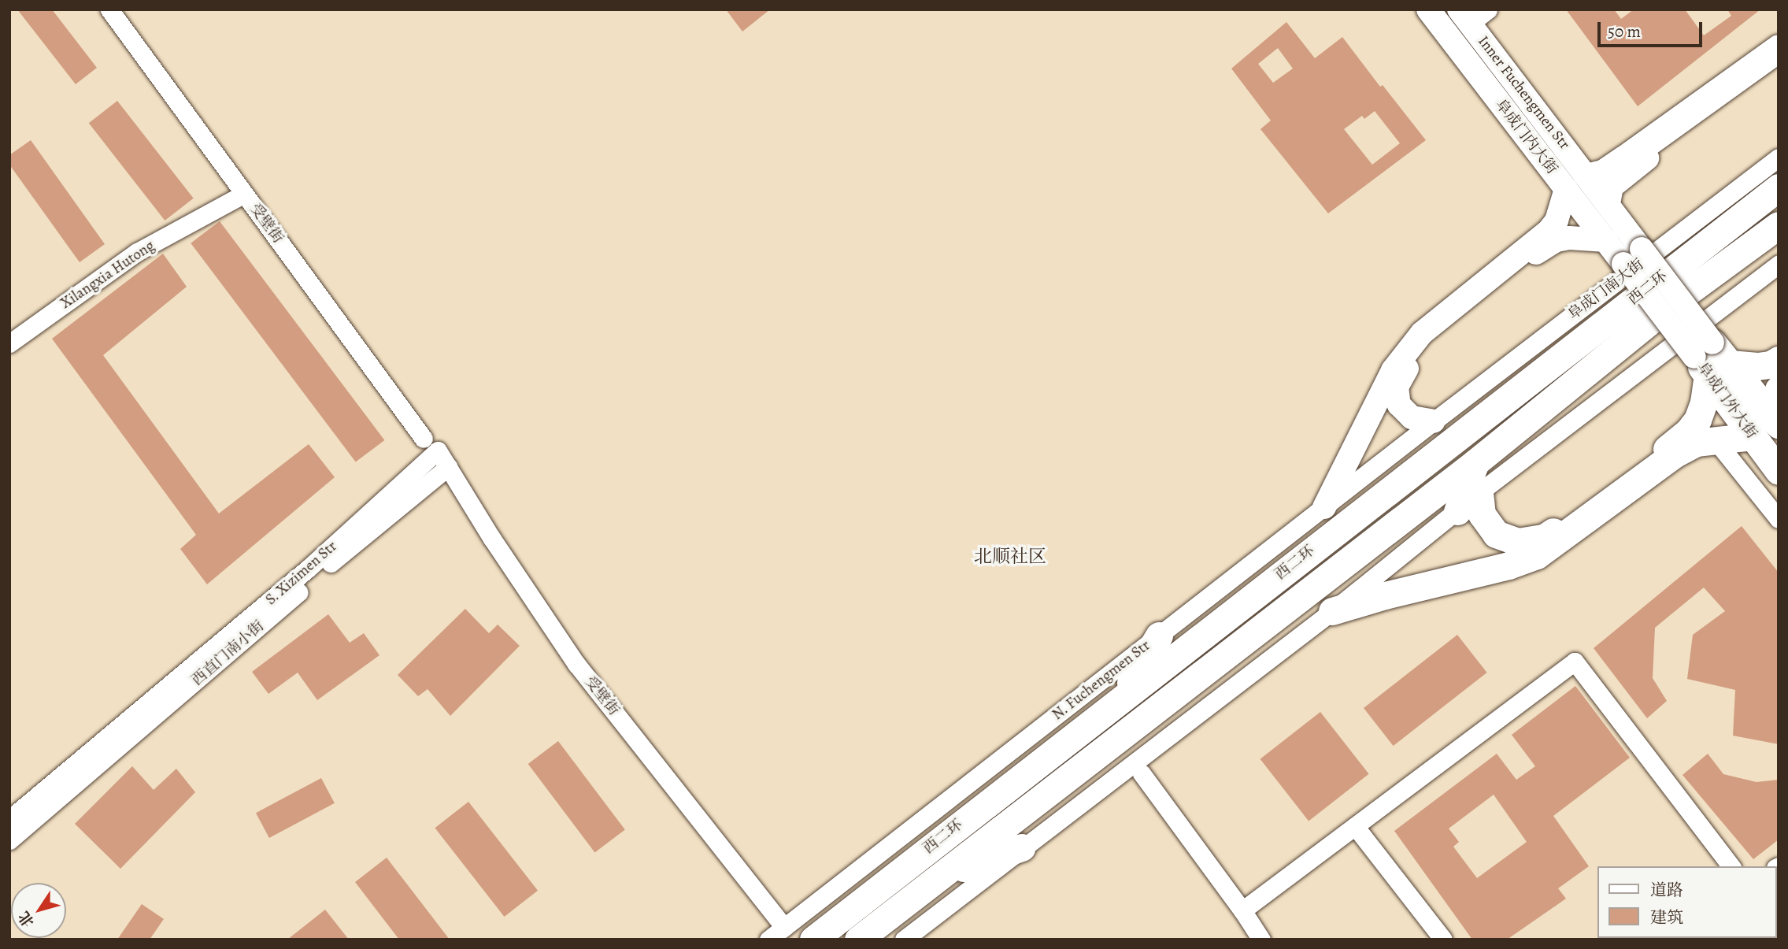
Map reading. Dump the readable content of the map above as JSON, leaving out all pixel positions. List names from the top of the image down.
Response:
{
  "streets": {
    "highway": ["西二环", "阜成门外大街"],
    "main road": ["Inner Fuchengmen Str", "阜成门内大街"],
    "street": [
      "受壁街",
      "Xilangxia Hutong",
      "阜成门南大街",
      "S. Xizimen Str",
      "西直门南小街",
      "N. Fuchengmen Str"
    ]
  },
  "crossings": [
    ["Inner Fuchengmen Str", "阜成门内大街"],
    ["阜成门内大街", "阜成门外大街"],
    ["受壁街", "S. Xizimen Str"],
    ["受壁街", "西直门南小街"],
    ["受壁街", "N. Fuchengmen Str"],
    ["阜成门南大街", "N. Fuchengmen Str"]
  ],
  "districts": ["北顺社区"],
  "legend": ["道路", "建筑"],
  "scale_bar": "50 m",
  "north": "bottom left"
}
